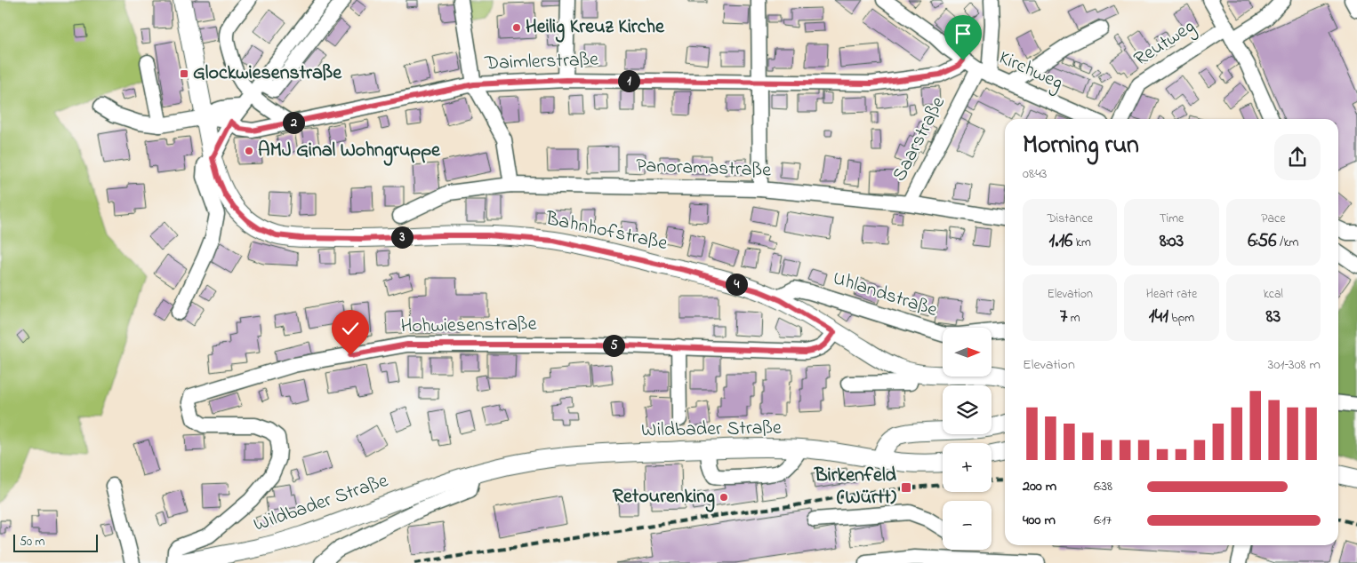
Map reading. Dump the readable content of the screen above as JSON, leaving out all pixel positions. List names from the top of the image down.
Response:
{
  "streets": {
    "main road": ["Bahnhofstraße", "Wildbader Straße"],
    "street": [
      "Reutweg",
      "Daimlerstraße",
      "Kirchweg",
      "Saarstraße",
      "Panoramastraße",
      "Uhlandstraße",
      "Hohwiesenstraße"
    ]
  },
  "crossings": [
    ["Daimlerstraße", "Kirchweg"],
    ["Kirchweg", "Saarstraße"],
    ["Saarstraße", "Panoramastraße"],
    ["Bahnhofstraße", "Uhlandstraße"],
    ["Bahnhofstraße", "Hohwiesenstraße"],
    ["Hohwiesenstraße", "Wildbader Straße"]
  ],
  "places": {
    "other": ["Heilig Kreuz Kirche", "AMJ Ginal Wohngruppe", "Retourenking"],
    "transit": ["Glockwiesenstraße", "Birkenfeld (Württ)"]
  },
  "scale_bar": "50 m",
  "north": "right",
  "page": {
    "pins": [
      "1",
      "2",
      "3",
      "4",
      "5"
    ],
    "heading": ["Morning run", "08:43"],
    "stats": [
      ["Distance", "1.16 km"],
      ["Time", "8:03"],
      ["Pace", "6:56 /km"],
      ["Elevation", "7 m"],
      ["Heart rate", "141 bpm"],
      ["kcal", "83"]
    ],
    "map_buttons": ["+", "−"],
    "chart": ["Elevation", "301–308 m"],
    "list": [
      {
        "name": "200 m",
        "note": "6:38"
      },
      {
        "name": "400 m",
        "note": "6:17"
      }
    ],
    "scale": "50 m"
  }
}
